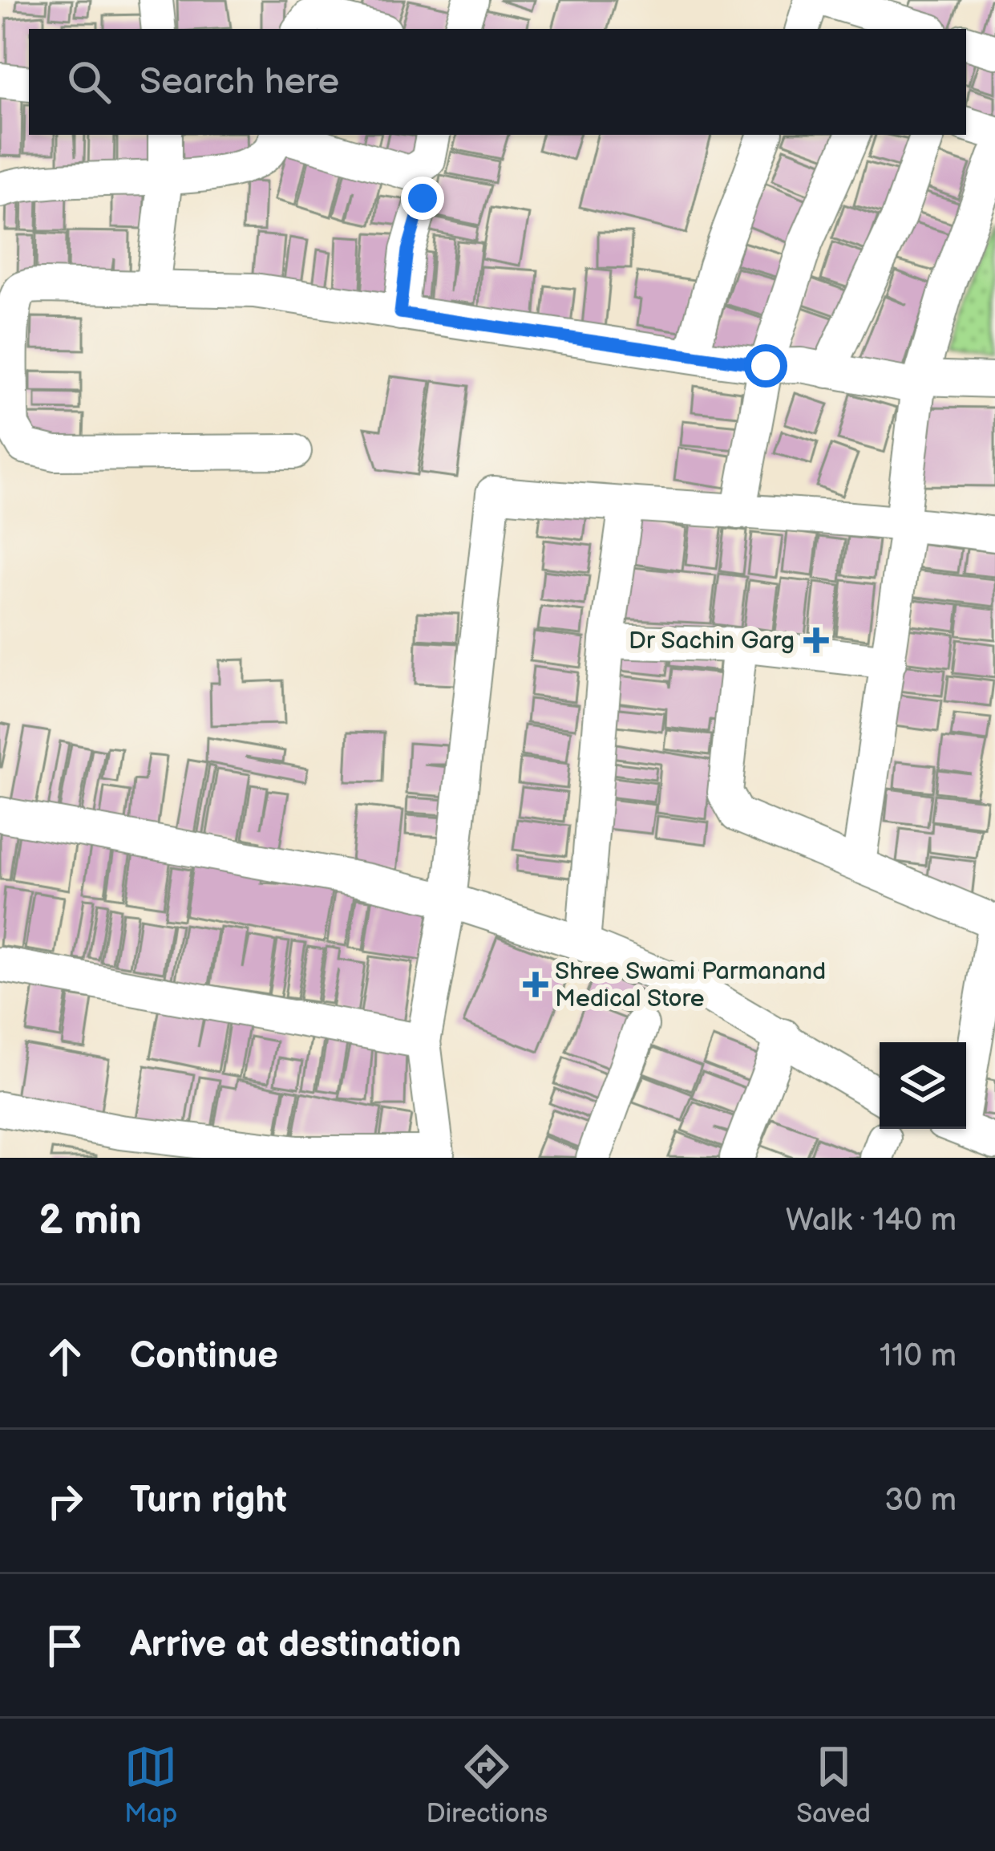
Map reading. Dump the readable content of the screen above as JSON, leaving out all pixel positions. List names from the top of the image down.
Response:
{
  "places": {
    "health": ["Dr Sachin Garg", "Shree Swami Parmanand Medical Store"]
  },
  "page": {
    "search": "Search here",
    "heading": ["2 min", "Walk · 140 m"],
    "list": [
      ["Continue", "110 m"],
      ["Turn right", "30 m"],
      "Arrive at destination"
    ],
    "nav": ["Map", "Directions", "Saved"]
  }
}
